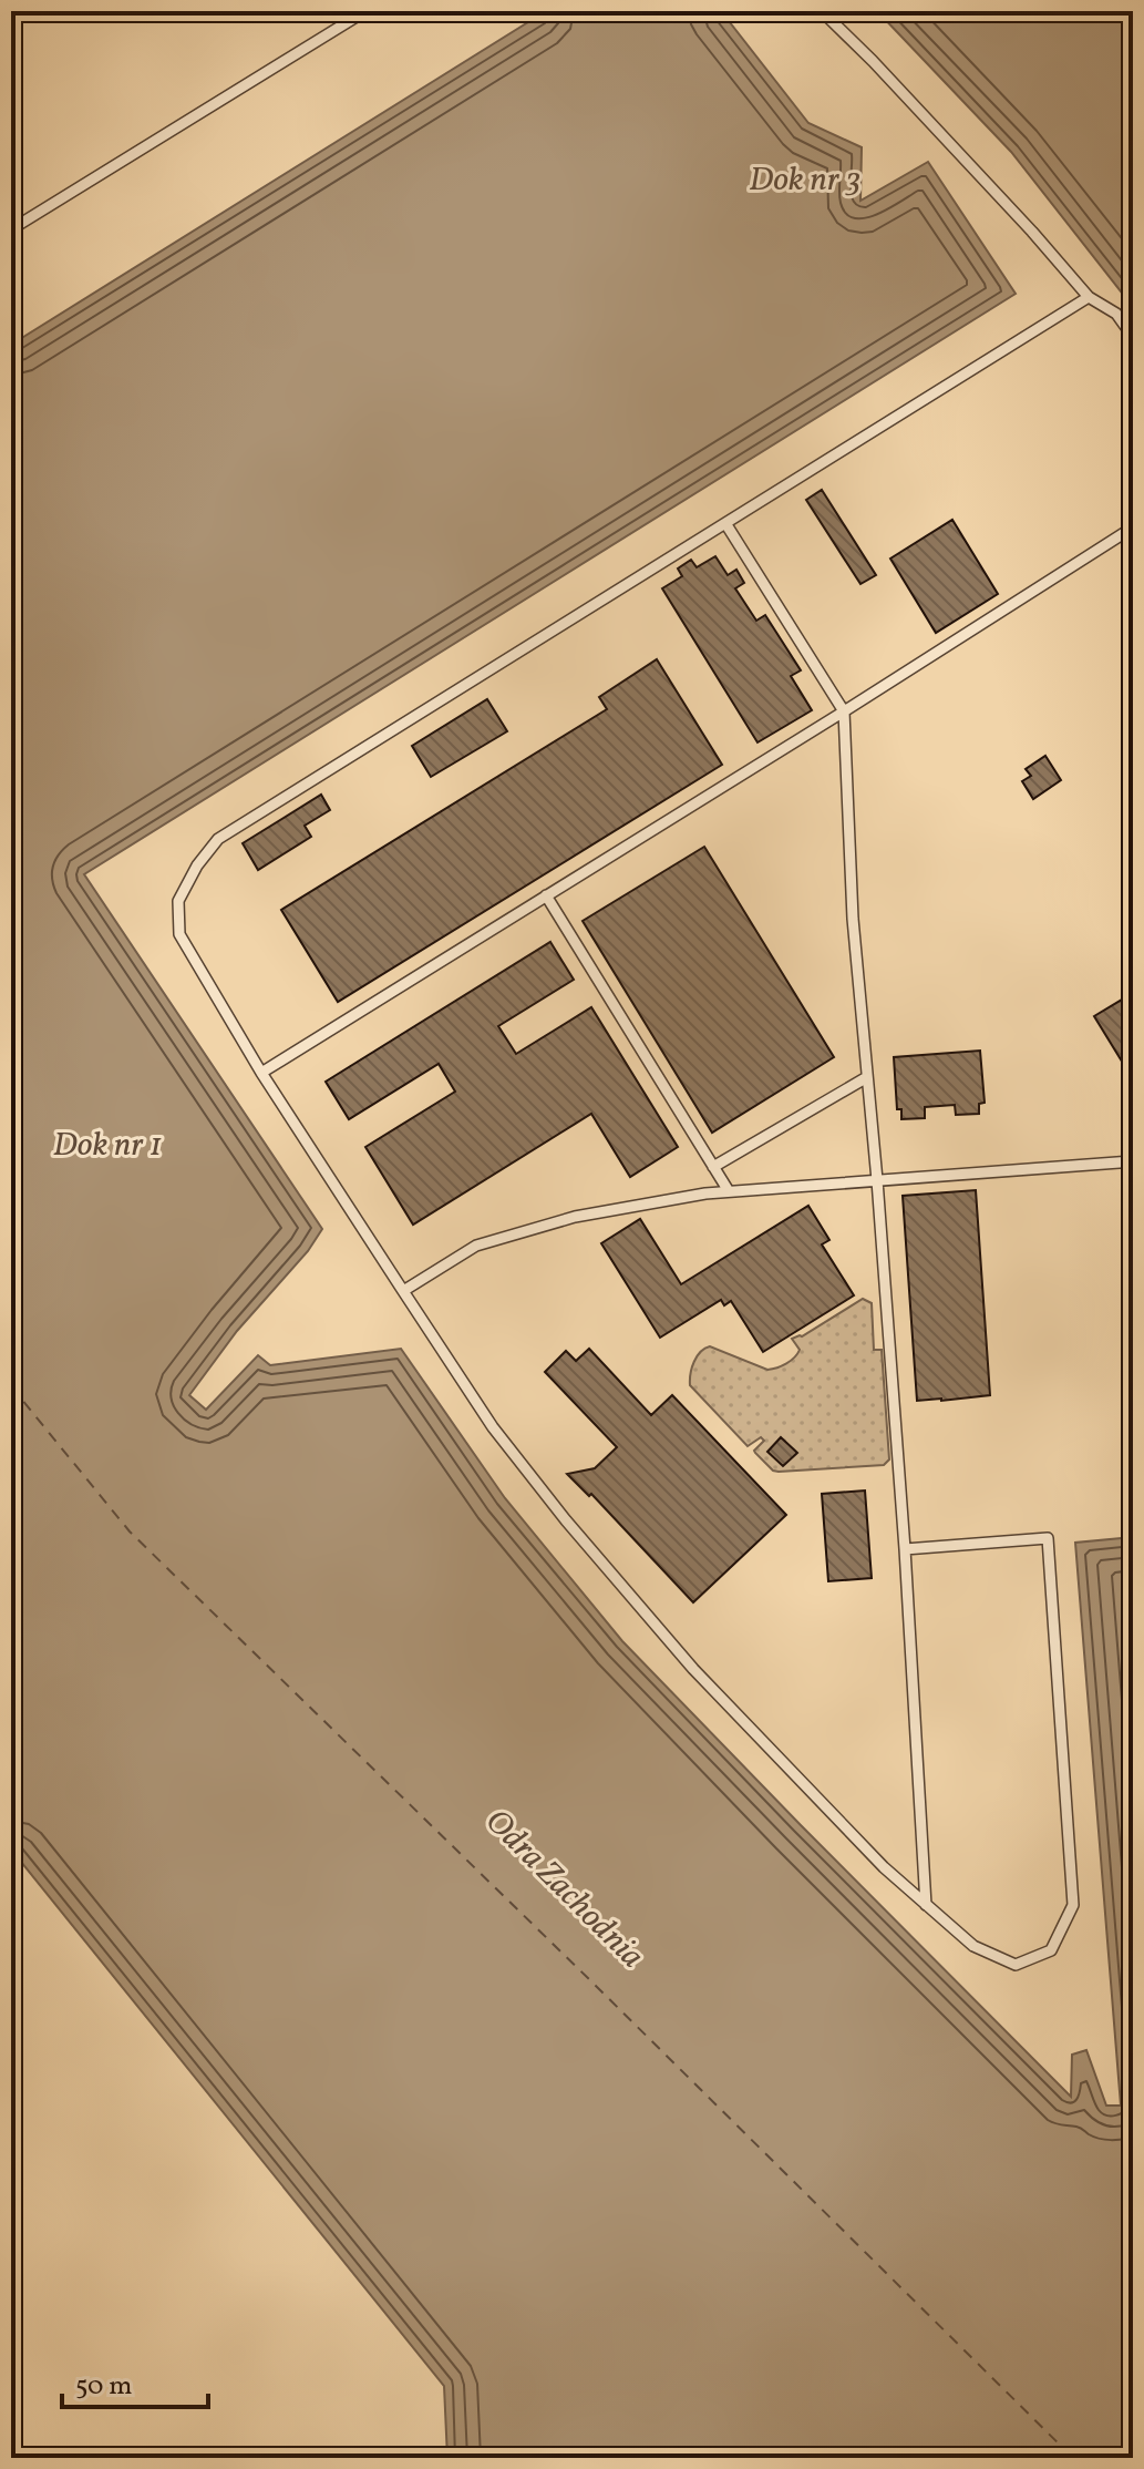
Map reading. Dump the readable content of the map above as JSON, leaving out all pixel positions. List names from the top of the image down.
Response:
{
  "water": ["Dok nr 3", "Dok nr 1", "Odra Zachodnia"],
  "scale_bar": "50 m"
}
